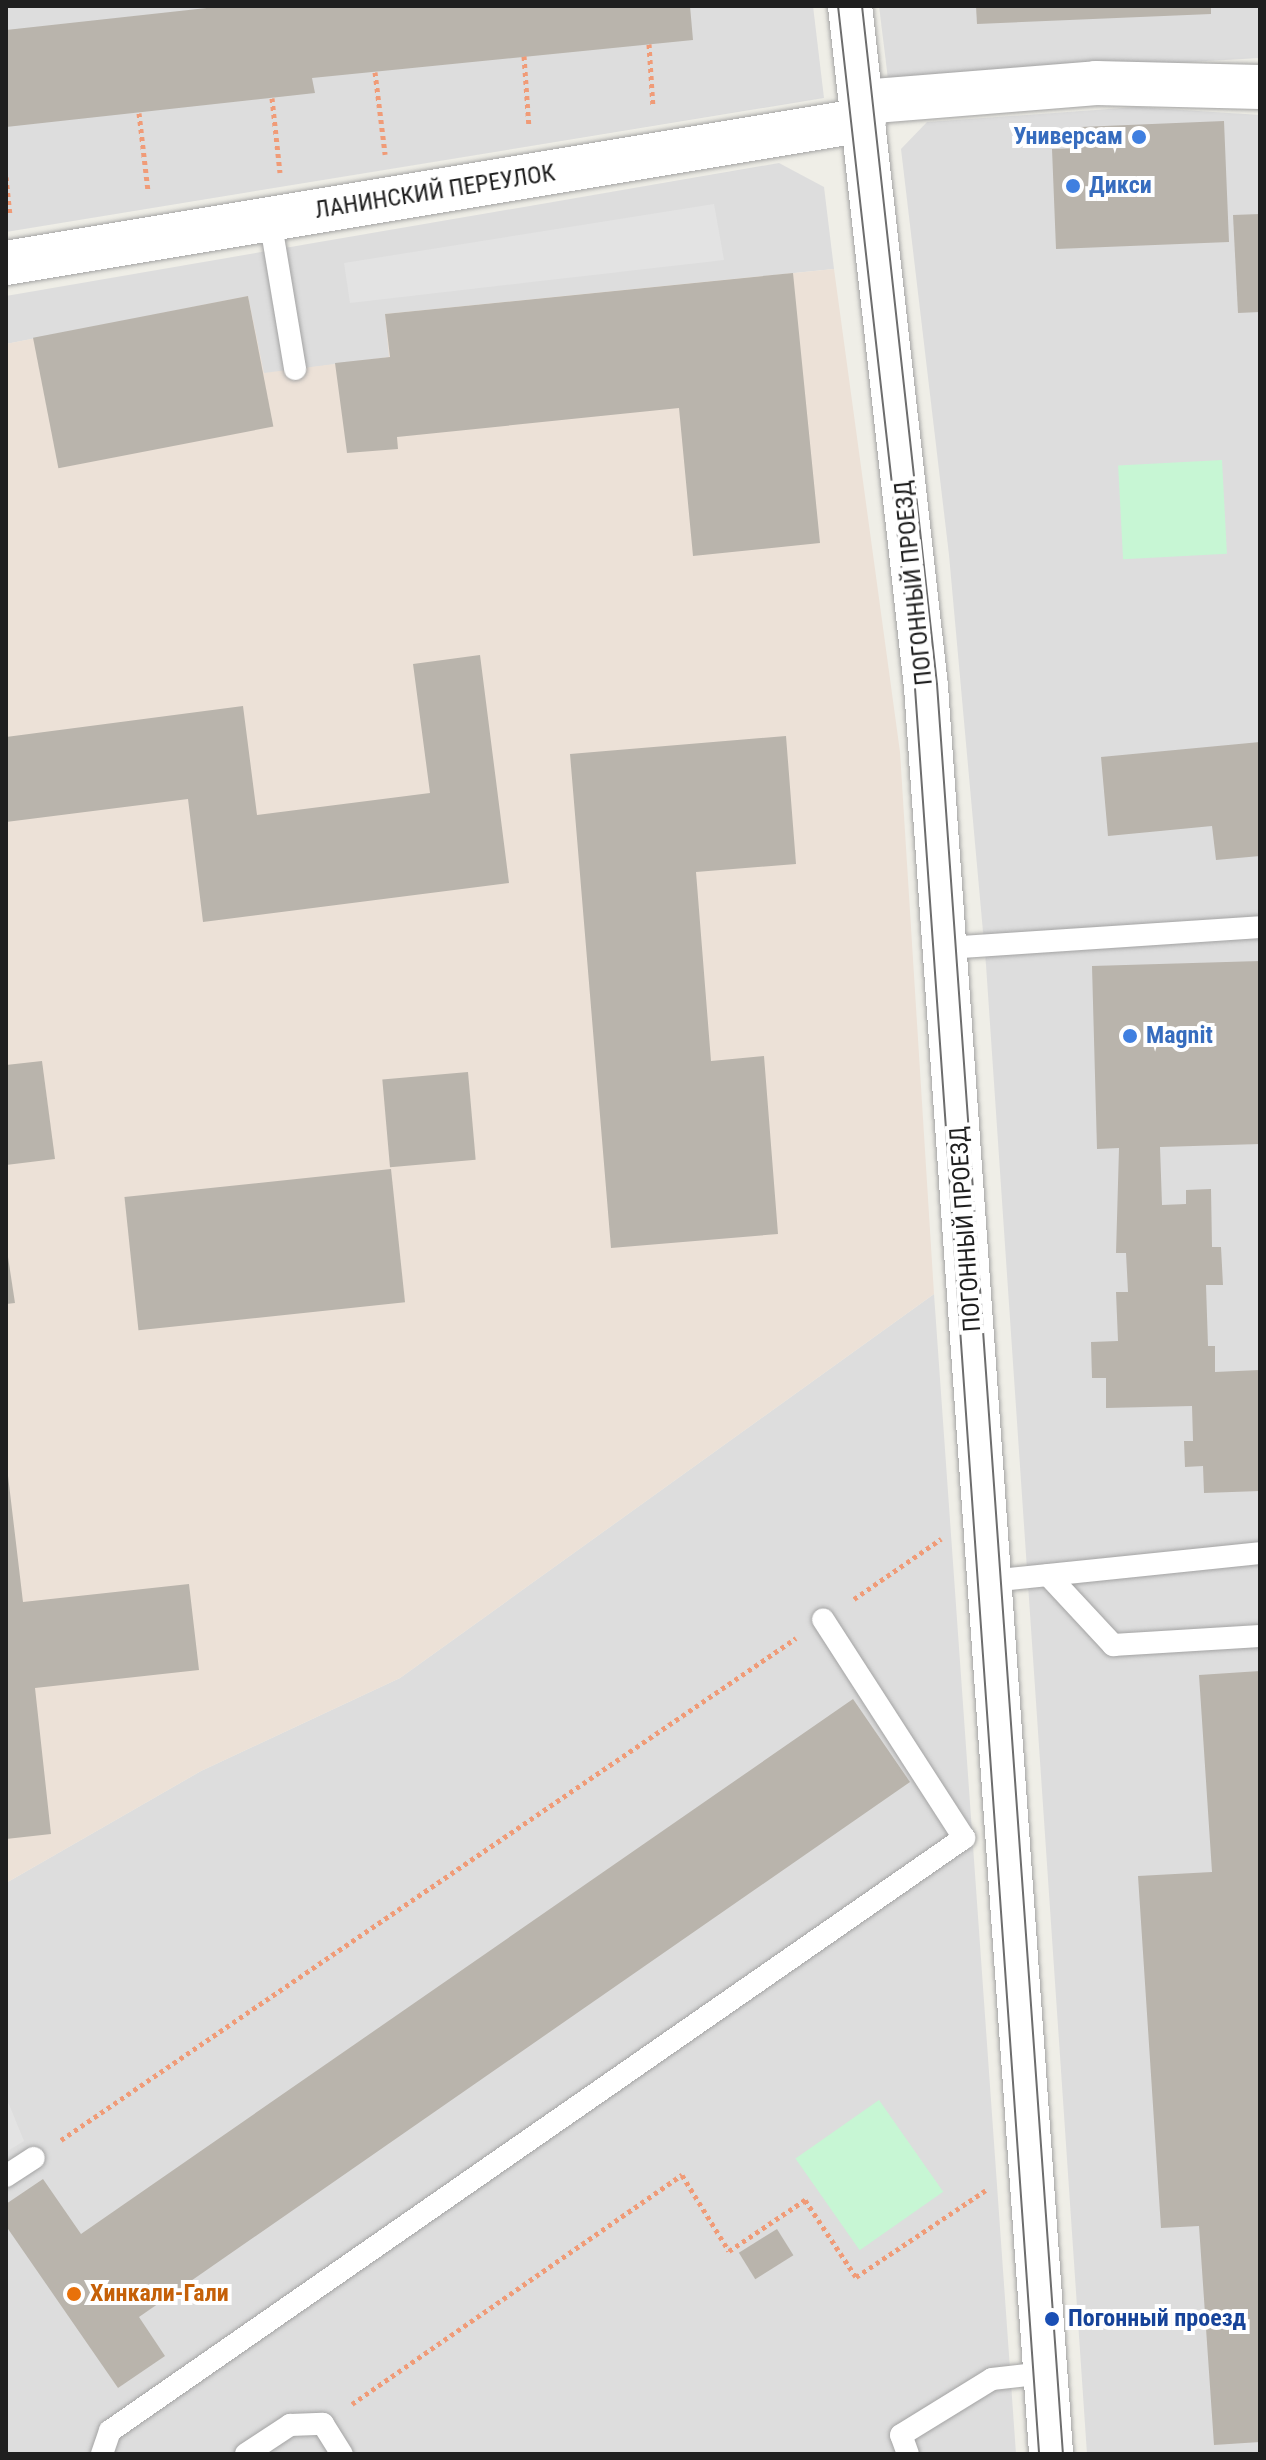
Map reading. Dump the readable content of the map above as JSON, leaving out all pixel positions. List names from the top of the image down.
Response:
{
  "streets": {
    "street": ["ЛАНИНСКИЙ ПЕРЕУЛОК", "ПОГОННЫЙ ПРОЕЗД"]
  },
  "crossings": [
    ["ЛАНИНСКИЙ ПЕРЕУЛОК", "ПОГОННЫЙ ПРОЕЗД"]
  ],
  "places": [
    "Универсам",
    "Дикси",
    "Magnit",
    "Хинкали-Гали",
    "Погонный проезд"
  ]
}
